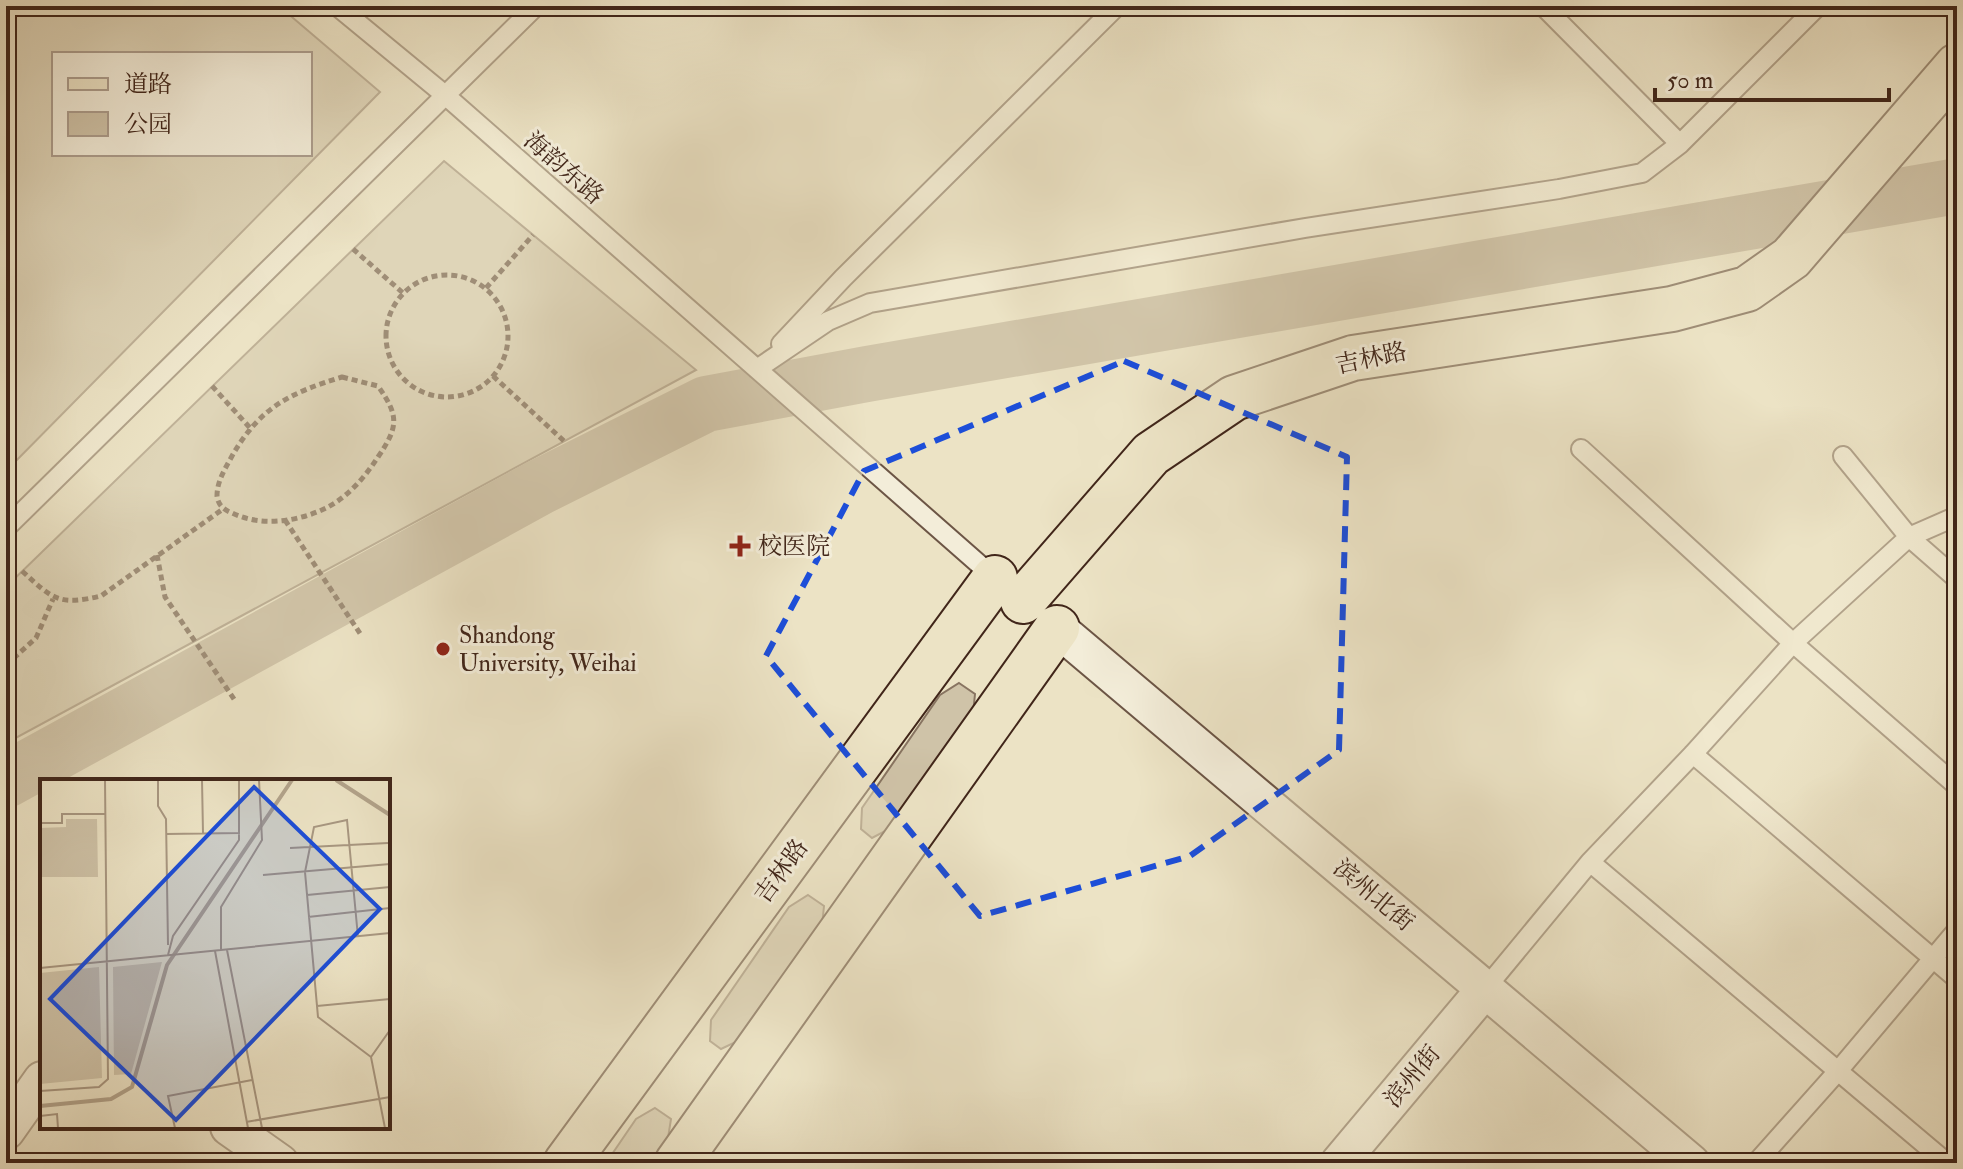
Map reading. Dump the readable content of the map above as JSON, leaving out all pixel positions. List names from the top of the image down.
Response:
{
  "streets": {
    "main road": ["吉林路"],
    "street": ["滨州北街", "滨州街"],
    "lane": ["海韵东路"]
  },
  "crossings": [
    ["海韵东路", "吉林路"],
    ["海韵东路", "滨州北街"],
    ["吉林路", "滨州北街"],
    ["滨州北街", "滨州街"]
  ],
  "places": {
    "health": ["校医院"],
    "other": ["Shandong University, Weihai"]
  },
  "legend": ["道路", "公园"],
  "scale_bar": "50 m"
}
